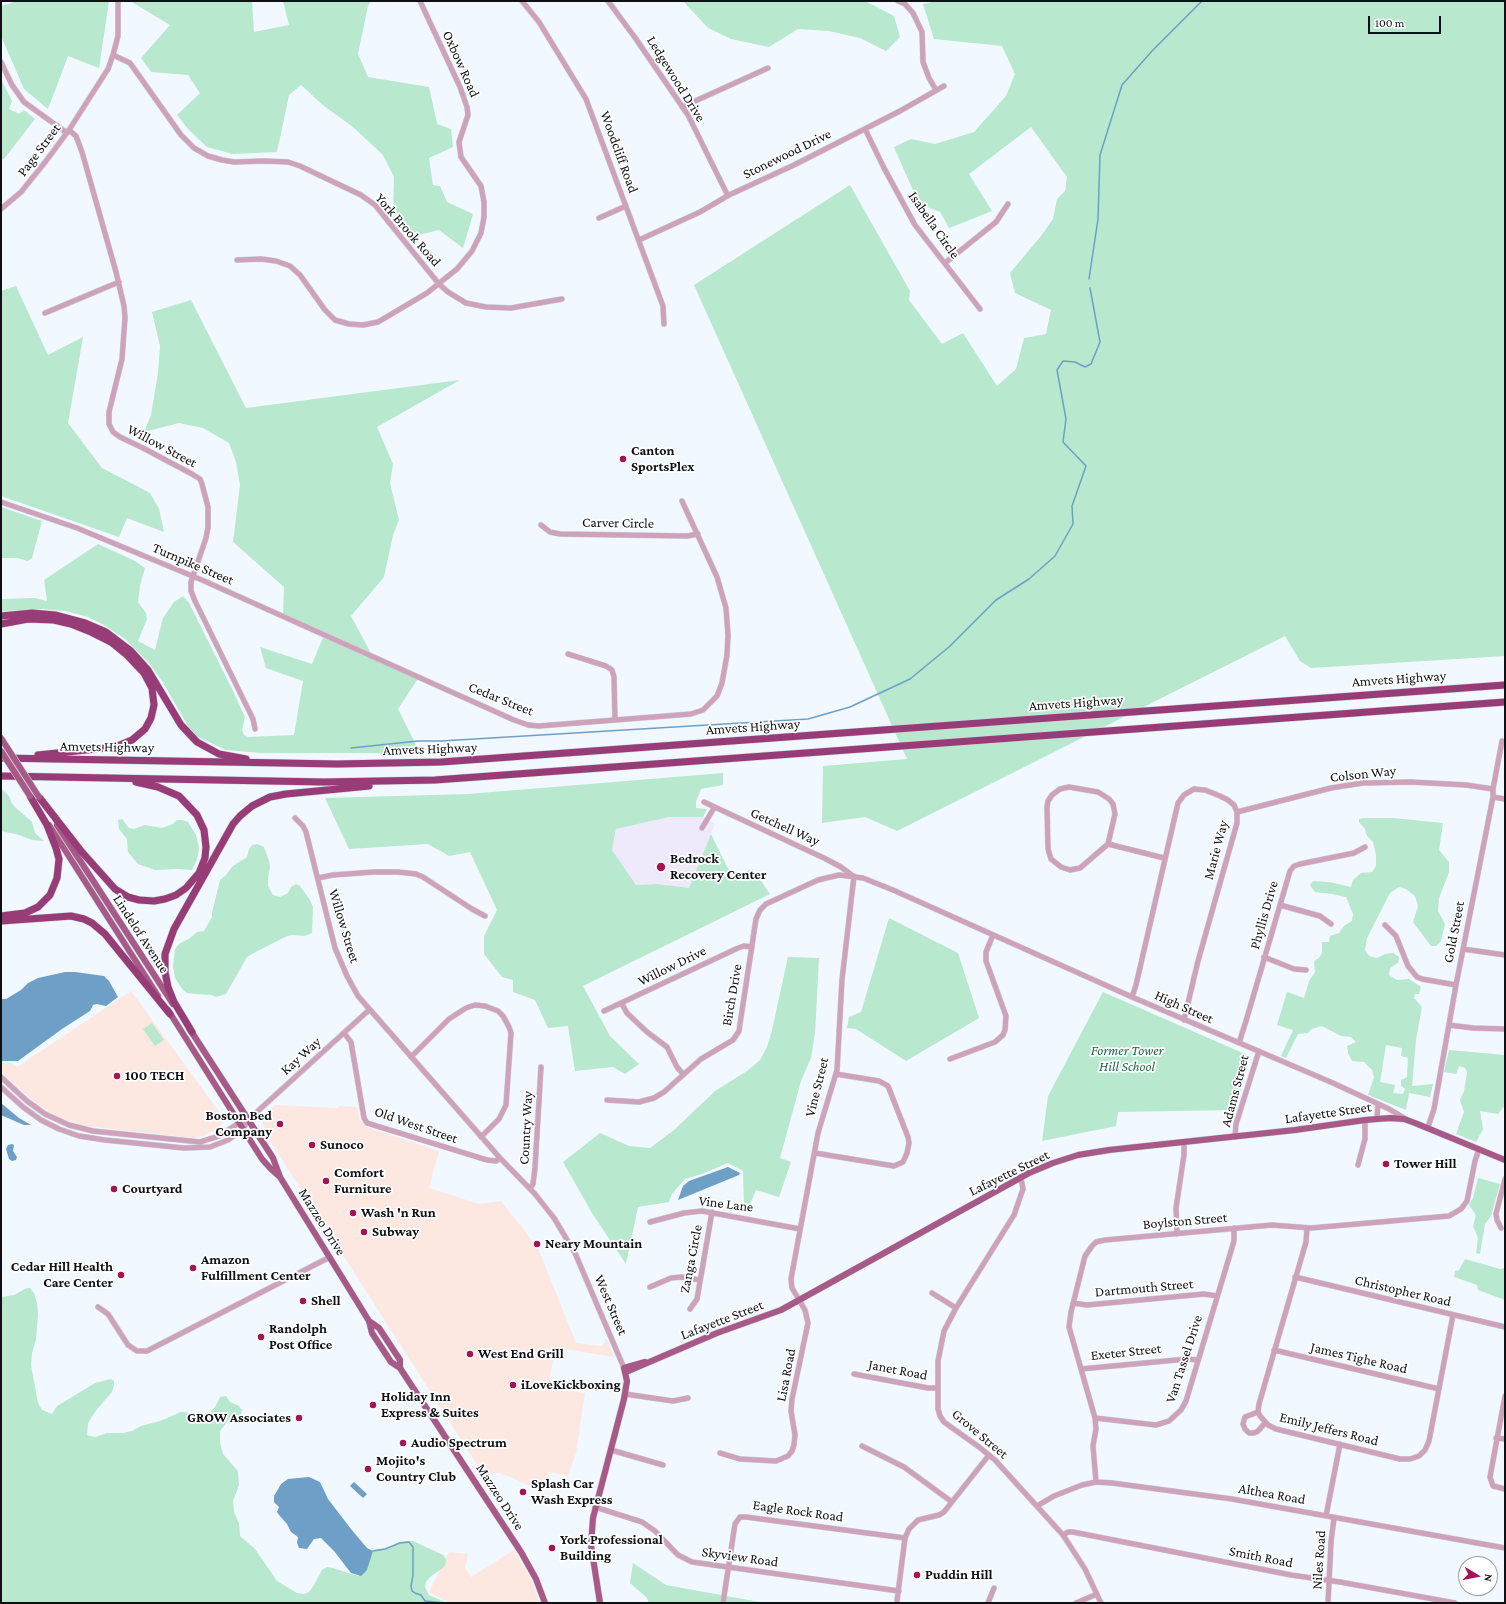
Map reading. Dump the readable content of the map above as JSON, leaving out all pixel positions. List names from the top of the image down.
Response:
{
  "streets": {
    "highway": ["Amvets Highway"],
    "main road": [
      "Lindelof Avenue",
      "High Street",
      "Lafayette Street",
      "Mazzeo Drive",
      "West Street"
    ],
    "street": [
      "Oxbow Road",
      "Ledgewood Drive",
      "Page Street",
      "Woodcliff Road",
      "Stonewood Drive",
      "Isabella Circle",
      "York Brook Road",
      "Willow Street",
      "Carver Circle",
      "Turnpike Street",
      "Cedar Street",
      "Colson Way",
      "Getchell Way",
      "Marie Way",
      "Phyllis Drive",
      "Gold Street",
      "Willow Drive",
      "Birch Drive",
      "Kay Way",
      "Vine Street",
      "Adams Street",
      "Old West Street",
      "Country Way",
      "Vine Lane",
      "Boylston Street",
      "Zanga Circle",
      "Dartmouth Street",
      "Christopher Road",
      "Exeter Street",
      "James Tighe Road",
      "Van Tassel Drive",
      "Janet Road",
      "Lisa Road",
      "Emily Jeffers Road",
      "Grove Street",
      "Althea Road",
      "Eagle Rock Road",
      "Skyview Road",
      "Smith Road",
      "Niles Road"
    ]
  },
  "crossings": [
    ["Oxbow Road", "York Brook Road"],
    ["Ledgewood Drive", "Stonewood Drive"],
    ["Page Street", "York Brook Road"],
    ["Page Street", "Willow Street"],
    ["Woodcliff Road", "Stonewood Drive"],
    ["Stonewood Drive", "Isabella Circle"],
    ["Willow Street", "Turnpike Street"],
    ["Willow Street", "Kay Way"],
    ["Willow Street", "West Street"],
    ["Carver Circle", "Cedar Street"],
    ["Turnpike Street", "Cedar Street"],
    ["Colson Way", "Marie Way"],
    ["Colson Way", "Gold Street"],
    ["Getchell Way", "Birch Drive"],
    ["Getchell Way", "High Street"],
    ["Getchell Way", "Vine Street"],
    ["Marie Way", "High Street"],
    ["Phyllis Drive", "High Street"],
    ["Gold Street", "High Street"],
    ["Lindelof Avenue", "Kay Way"],
    ["Lindelof Avenue", "Mazzeo Drive"],
    ["Willow Drive", "Birch Drive"],
    ["Birch Drive", "High Street"],
    ["Birch Drive", "Vine Street"],
    ["High Street", "Vine Street"],
    ["High Street", "Adams Street"],
    ["High Street", "Lafayette Street"],
    ["High Street", "Boylston Street"],
    ["Kay Way", "Old West Street"],
    ["Vine Street", "Lafayette Street"],
    ["Vine Street", "Vine Lane"],
    ["Vine Street", "Lisa Road"],
    ["Adams Street", "Lafayette Street"],
    ["Lafayette Street", "West Street"],
    ["Lafayette Street", "Lisa Road"],
    ["Lafayette Street", "Grove Street"],
    ["Old West Street", "West Street"],
    ["Country Way", "West Street"],
    ["Vine Lane", "Zanga Circle"],
    ["Boylston Street", "Dartmouth Street"],
    ["Boylston Street", "Exeter Street"],
    ["Boylston Street", "Van Tassel Drive"],
    ["Boylston Street", "Althea Road"],
    ["Dartmouth Street", "Van Tassel Drive"],
    ["Christopher Road", "Emily Jeffers Road"],
    ["West Street", "Skyview Road"],
    ["Exeter Street", "Van Tassel Drive"],
    ["James Tighe Road", "Emily Jeffers Road"],
    ["Janet Road", "Grove Street"],
    ["Emily Jeffers Road", "Niles Road"],
    ["Grove Street", "Althea Road"],
    ["Grove Street", "Smith Road"],
    ["Althea Road", "Niles Road"],
    ["Eagle Rock Road", "Skyview Road"],
    ["Smith Road", "Niles Road"]
  ],
  "parks": ["Former Tower Hill School"],
  "places": [
    "Canton SportsPlex",
    "Bedrock Recovery Center",
    "100 TECH",
    "Boston Bed Company",
    "Sunoco",
    "Tower Hill",
    "Comfort Furniture",
    "Courtyard",
    "Wash 'n Run",
    "Subway",
    "Neary Mountain",
    "Amazon Fulfillment Center",
    "Cedar Hill Health Care Center",
    "Shell",
    "Randolph Post Office",
    "West End Grill",
    "iLoveKickboxing",
    "Holiday Inn Express & Suites",
    "GROW Associates",
    "Audio Spectrum",
    "Mojito's Country Club",
    "Splash Car Wash Express",
    "York Professional Building",
    "Puddin Hill"
  ],
  "scale_bar": "100 m",
  "north": "right"
}
